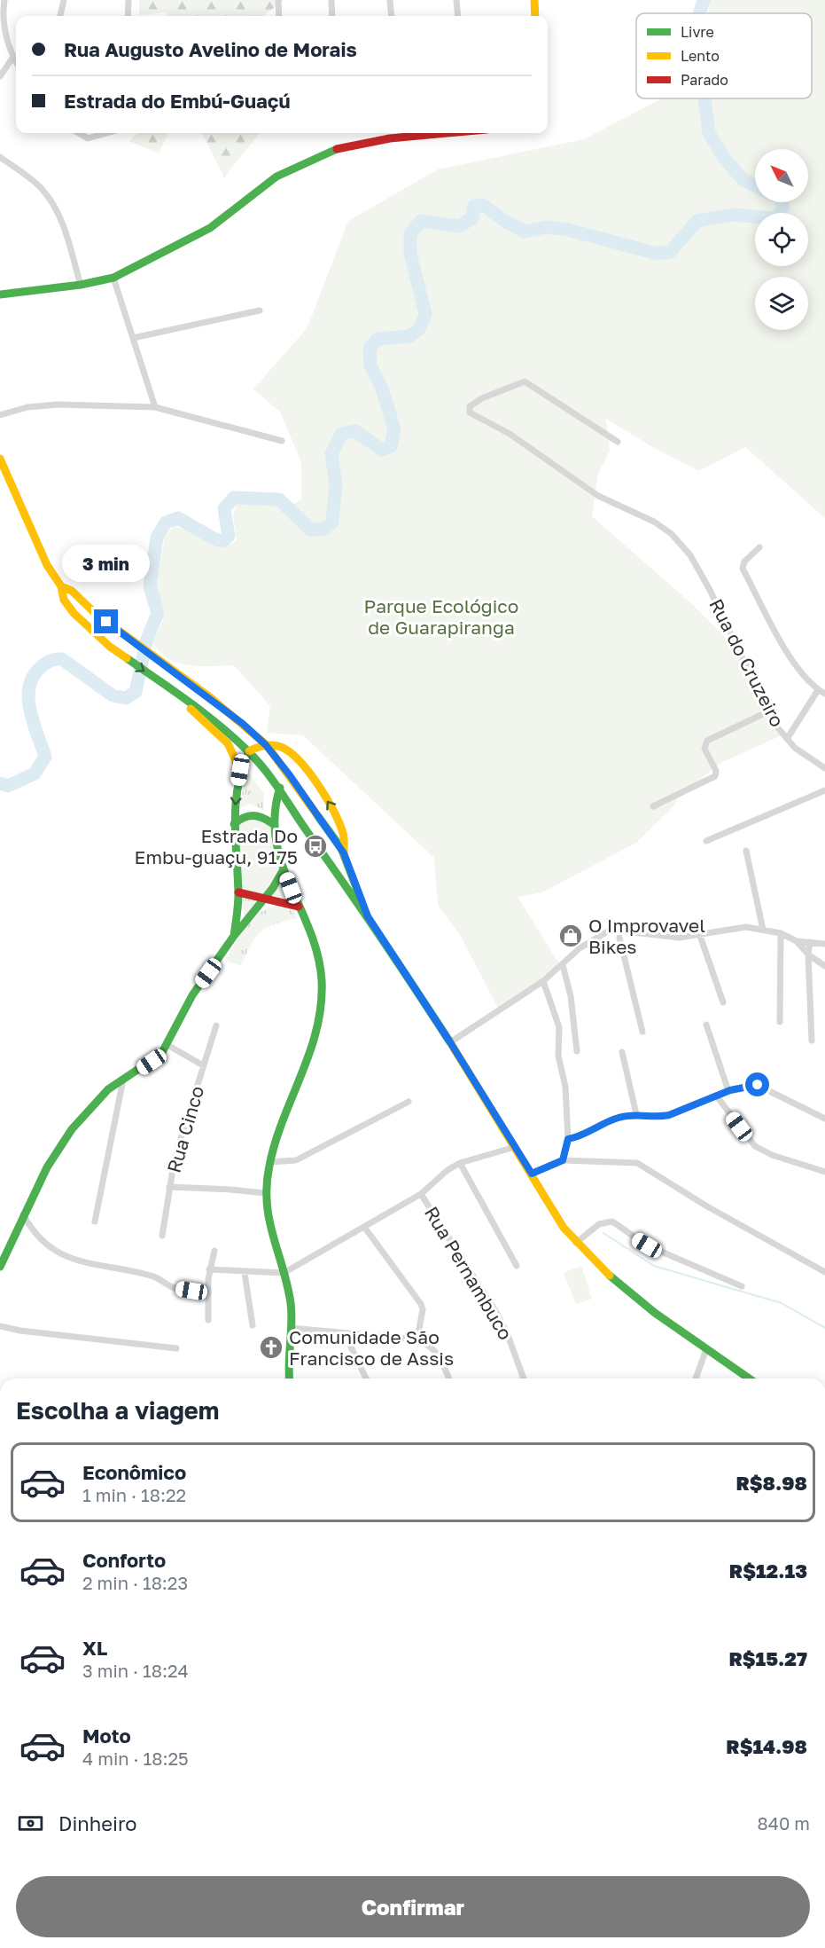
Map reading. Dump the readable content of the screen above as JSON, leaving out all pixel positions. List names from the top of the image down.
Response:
{
  "streets": {
    "street": ["Rua do Cruzeiro", "Rua Cinco", "Rua Pernambuco"]
  },
  "parks": ["Parque Ecológico de Guarapiranga"],
  "places": {
    "bus stop": ["Estrada Do Embu-guaçu, 9175"],
    "shop": ["O Improvavel Bikes"],
    "church": ["Comunidade São Francisco de Assis"]
  },
  "legend": ["Livre", "Lento", "Parado"],
  "north": "top left",
  "page": {
    "banner": ["Rua Augusto Avelino de Morais", "Estrada do Embú-Guaçú"],
    "bubble": "3 min",
    "heading": "Escolha a viagem",
    "list": [
      {
        "name": "Econômico",
        "note": "1 min · 18:22",
        "value": "R$8.98"
      },
      {
        "name": "Conforto",
        "note": "2 min · 18:23",
        "value": "R$12.13"
      },
      {
        "name": "XL",
        "note": "3 min · 18:24",
        "value": "R$15.27"
      },
      {
        "name": "Moto",
        "note": "4 min · 18:25",
        "value": "R$14.98"
      }
    ],
    "pay": ["Dinheiro", "840 m"],
    "buttons": "Confirmar"
  }
}
